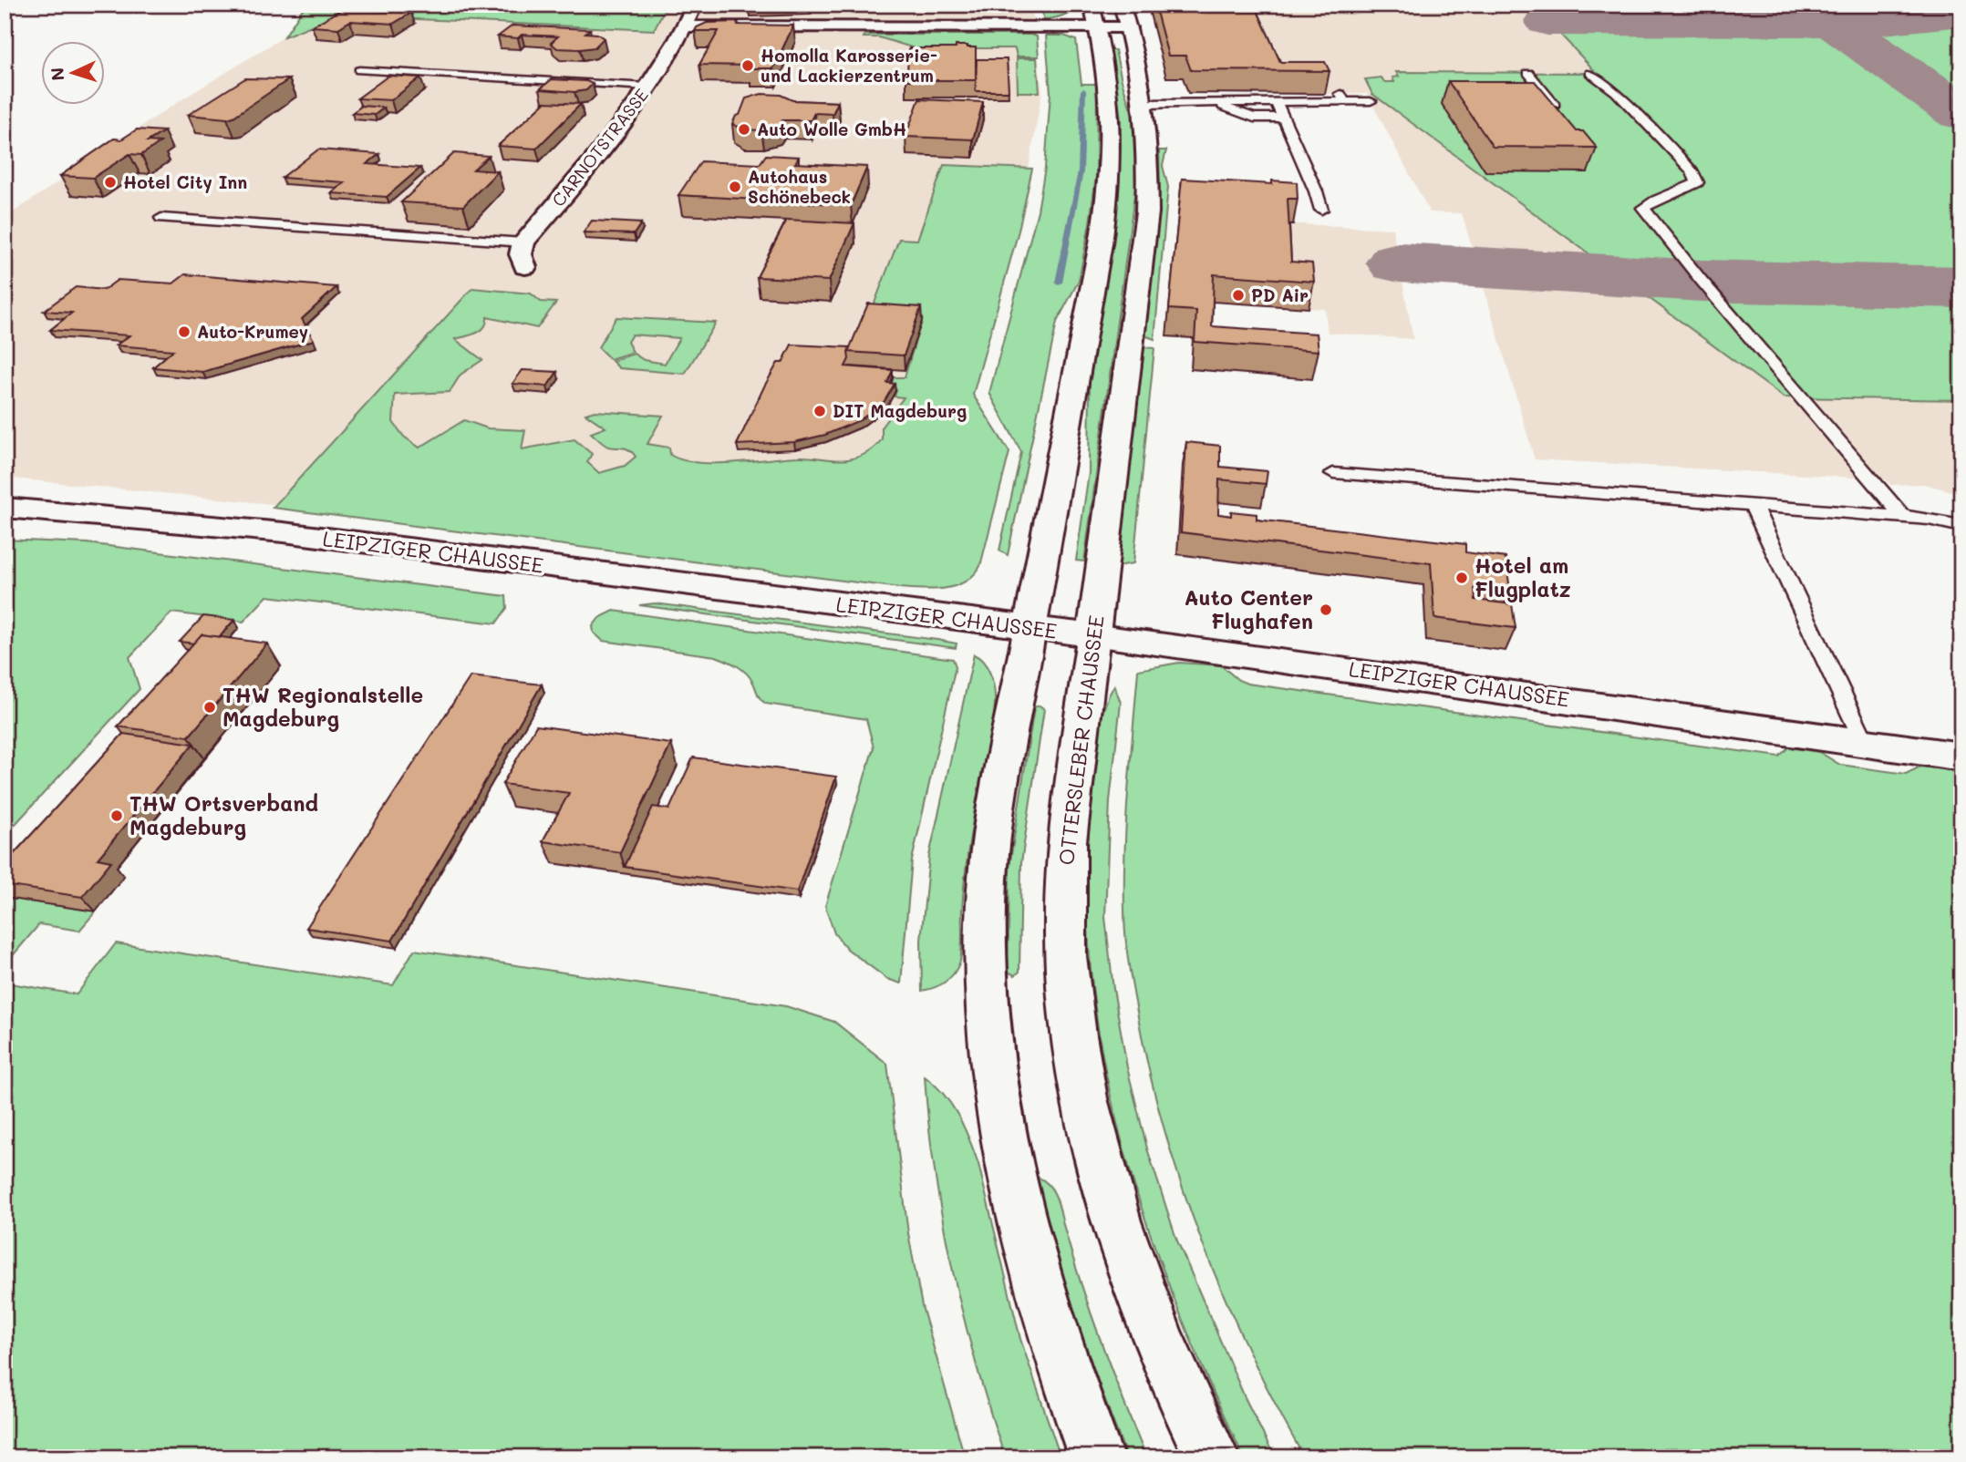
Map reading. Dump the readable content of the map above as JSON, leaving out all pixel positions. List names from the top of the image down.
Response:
{
  "streets": {
    "main road": ["CARNOTSTRASSE", "LEIPZIGER CHAUSSEE", "OTTERSLEBER CHAUSSEE"]
  },
  "crossings": [
    ["LEIPZIGER CHAUSSEE", "OTTERSLEBER CHAUSSEE"]
  ],
  "places": [
    "Homolla Karosserie- und Lackierzentrum",
    "Auto Wolle GmbH",
    "Hotel City Inn",
    "Autohaus Schönebeck",
    "PD Air",
    "Auto-Krumey",
    "DIT Magdeburg",
    "Hotel am Flugplatz",
    "Auto Center Flughafen",
    "THW Regionalstelle Magdeburg",
    "THW Ortsverband Magdeburg"
  ],
  "north": "left"
}
